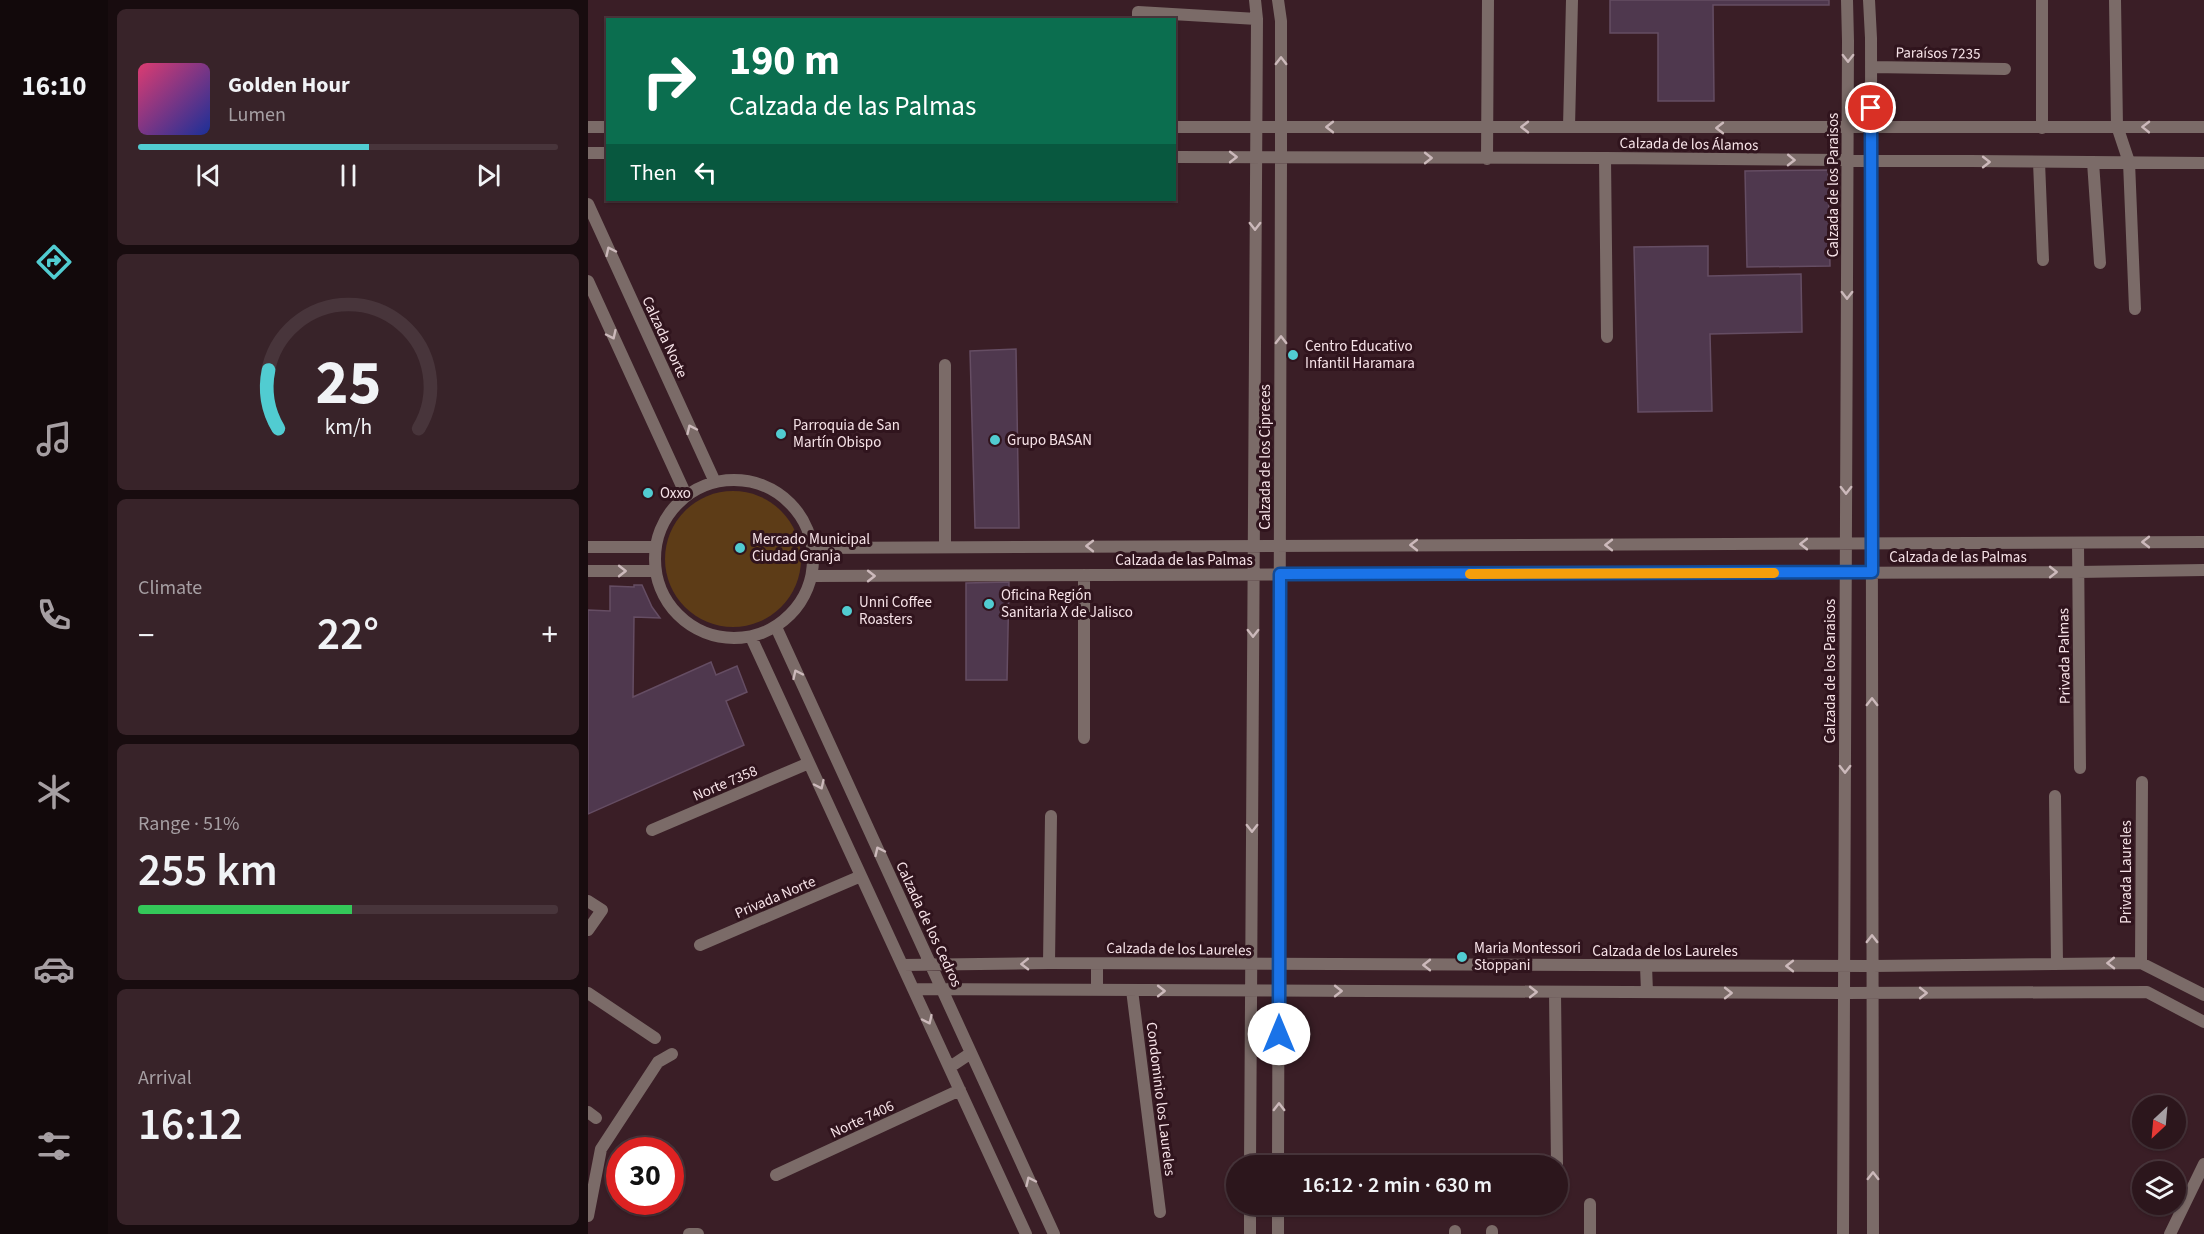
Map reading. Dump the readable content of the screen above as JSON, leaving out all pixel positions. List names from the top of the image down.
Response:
{
  "streets": {
    "street": [
      "Paraísos 7235",
      "Calzada de los Álamos",
      "Calzada de los Paraisos",
      "Calzada Norte",
      "Calzada de los Cipreces",
      "Calzada de las Palmas",
      "Privada Palmas",
      "Norte 7358",
      "Privada Laureles",
      "Privada Norte",
      "Calzada de los Cedros",
      "Calzada de los Laureles",
      "Condominio los Laureles",
      "Norte 7406"
    ]
  },
  "crossings": [
    ["Calzada de los Álamos", "Calzada de los Paraisos"],
    ["Calzada de los Álamos", "Calzada de los Cipreces"],
    ["Calzada de los Paraisos", "Calzada de las Palmas"],
    ["Calzada de los Paraisos", "Calzada de los Laureles"],
    ["Calzada Norte", "Calzada de las Palmas"],
    ["Calzada Norte", "Calzada de los Cedros"],
    ["Calzada de los Cipreces", "Calzada de las Palmas"],
    ["Calzada de los Cipreces", "Calzada de los Laureles"],
    ["Calzada de las Palmas", "Privada Palmas"],
    ["Calzada de las Palmas", "Calzada de los Cedros"],
    ["Privada Laureles", "Calzada de los Laureles"],
    ["Calzada de los Cedros", "Calzada de los Laureles"]
  ],
  "places": [
    "Centro Educativo Infantil Haramara",
    "Parroquia de San Martín Obispo",
    "Grupo BASAN",
    "Oxxo",
    "Mercado Municipal Ciudad Granja",
    "Oficina Región Sanitaria X de Jalisco",
    "Unni Coffee Roasters",
    "Maria Montessori Stoppani"
  ],
  "north": "bottom left",
  "page": {
    "tabs": "16:10",
    "turn": ["190 m", "Calzada de las Palmas"],
    "song": ["Golden Hour", "Lumen"],
    "then": "Then",
    "tile": [
      "Climate",
      ["Range · 51%", "255 km"],
      ["Arrival", "16:12"]
    ],
    "heat": ["−", "22°", "+"],
    "limit": "30",
    "trip": "16:12 · 2 min · 630 m",
    "gauge": ["25", "km/h"]
  }
}
